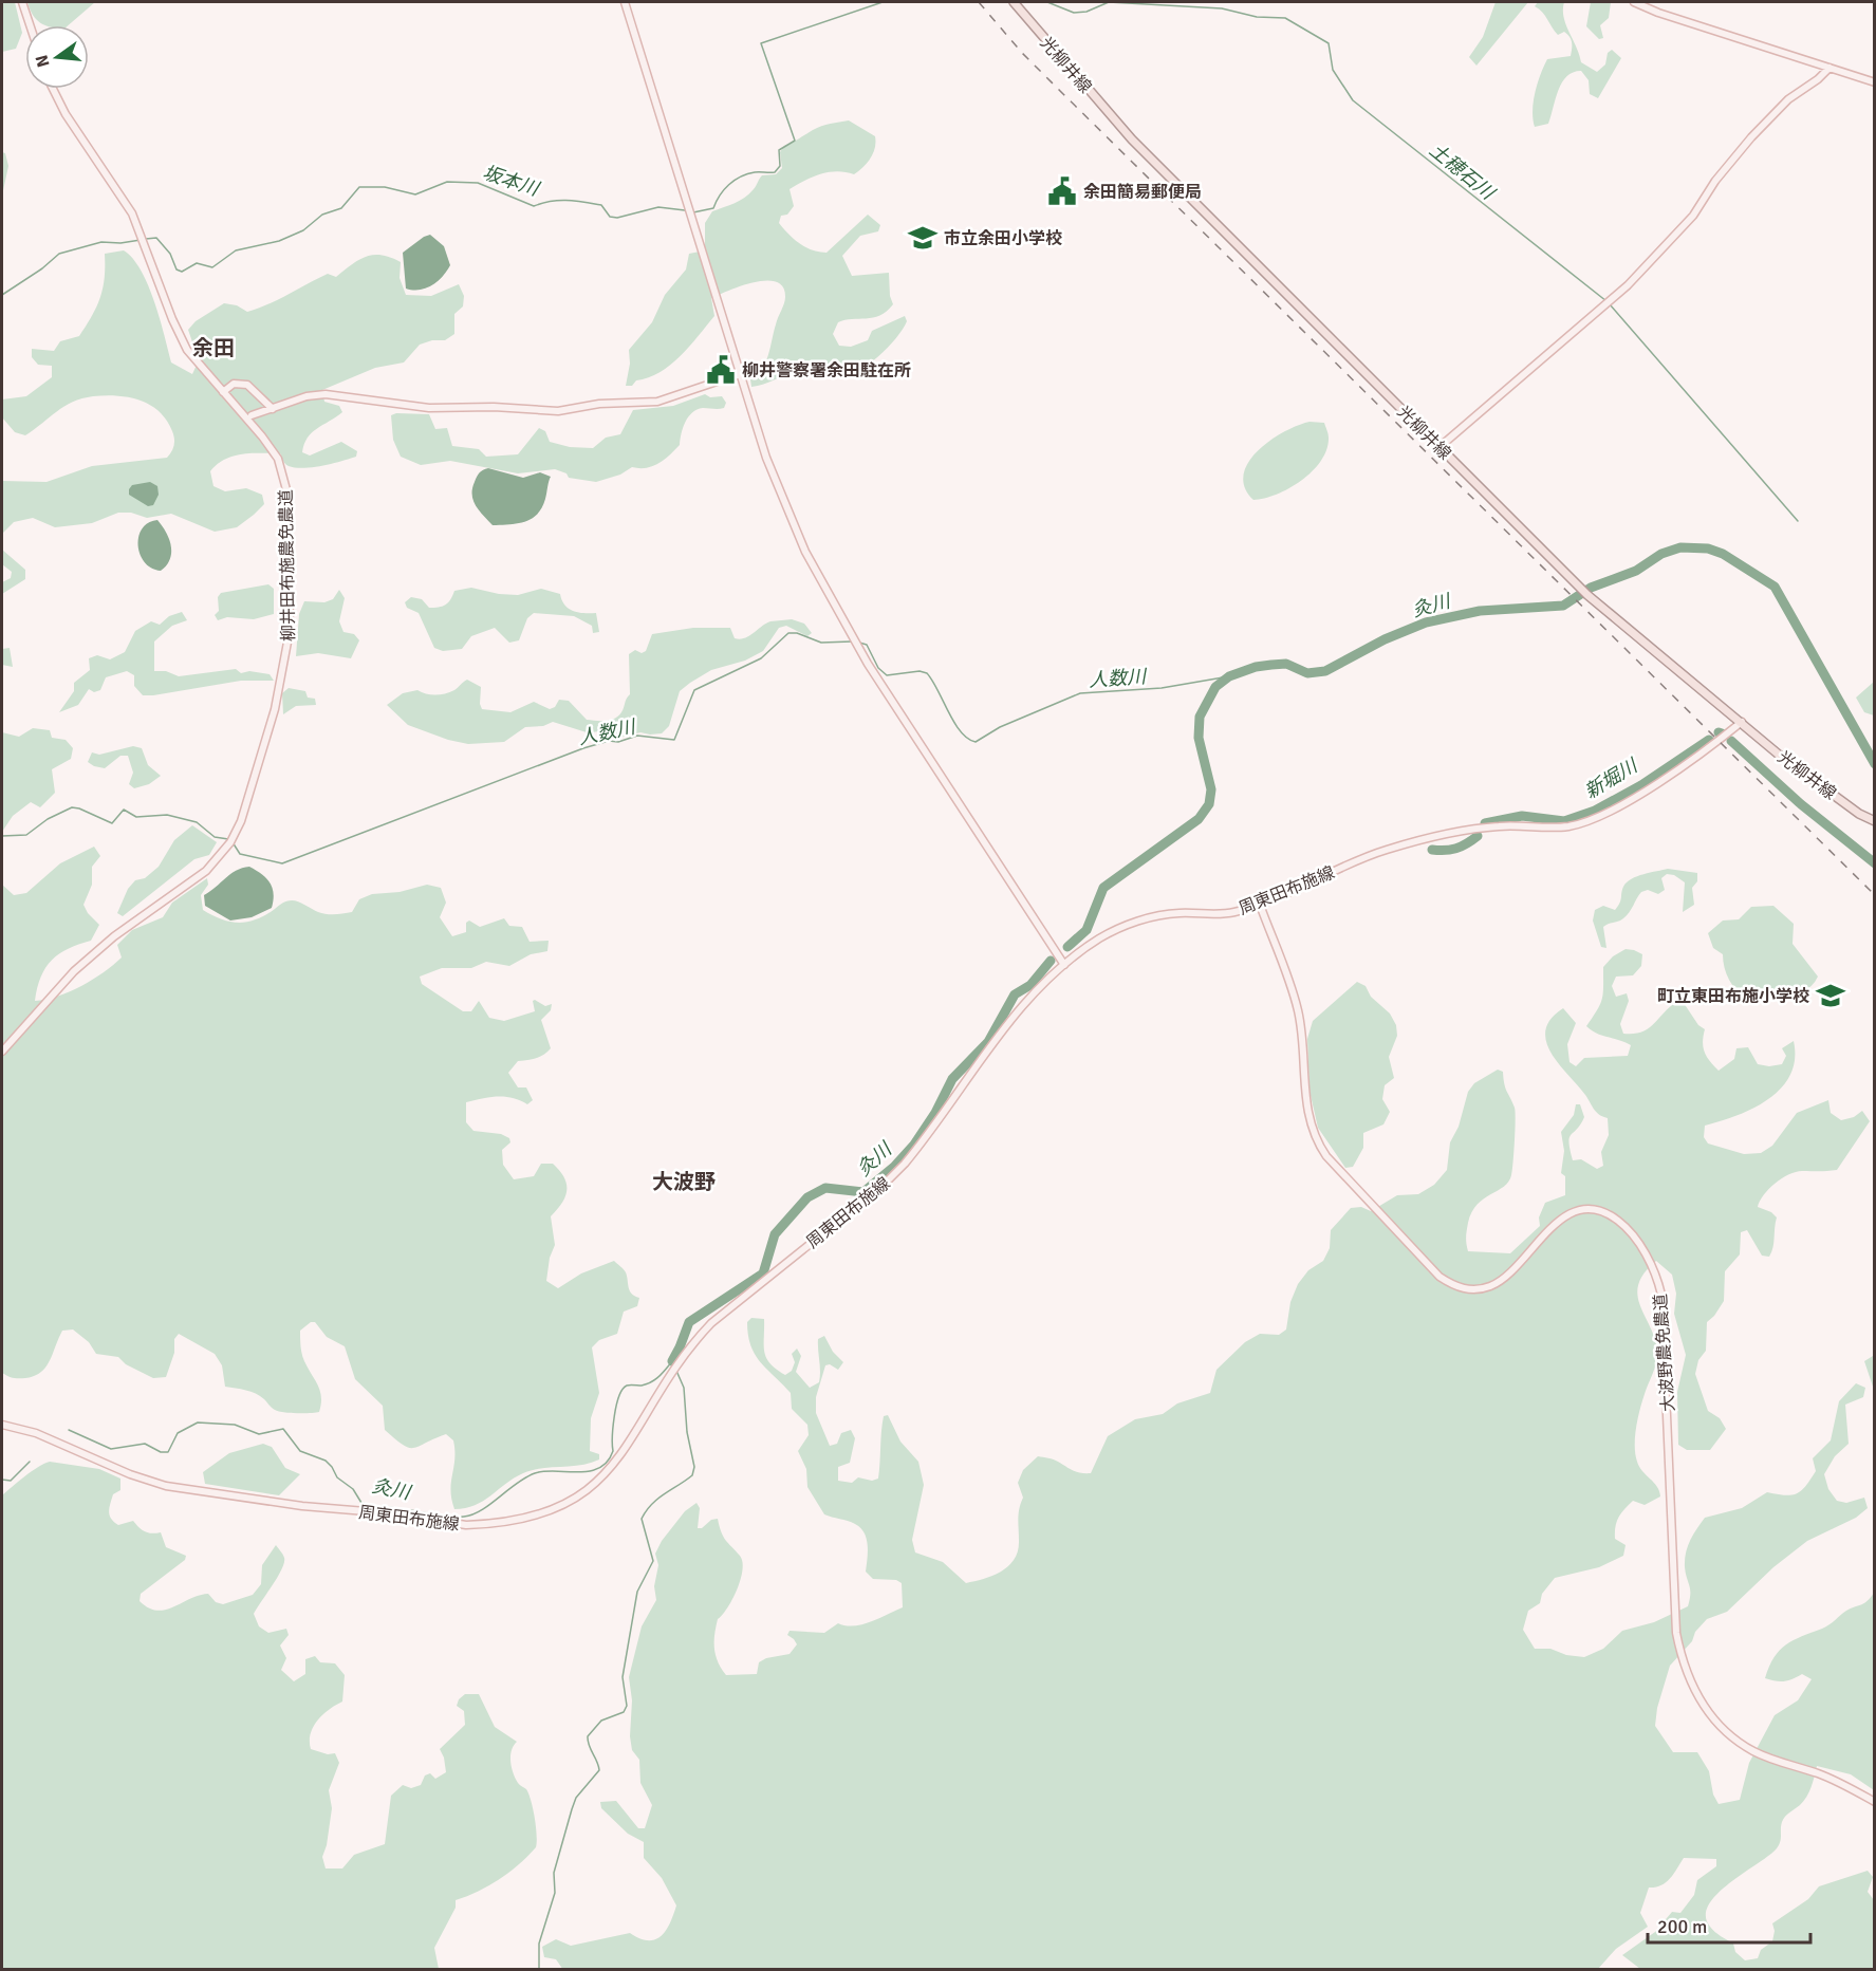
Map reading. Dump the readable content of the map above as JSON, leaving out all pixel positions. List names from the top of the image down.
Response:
{
  "streets": {
    "main road": ["光柳井線"],
    "street": ["柳井田布施農免農道", "周東田布施線", "大波野農免農道"]
  },
  "crossings": [
    ["光柳井線", "周東田布施線"],
    ["周東田布施線", "大波野農免農道"]
  ],
  "districts": ["余田", "大波野"],
  "water": [
    "土穂石川",
    "坂本川",
    "灸川",
    "人数川",
    "新堀川"
  ],
  "places": {
    "public building": ["余田簡易郵便局", "柳井警察署余田駐在所"],
    "school or university": ["市立余田小学校", "町立東田布施小学校"]
  },
  "scale_bar": "200 m",
  "north": "left"
}
